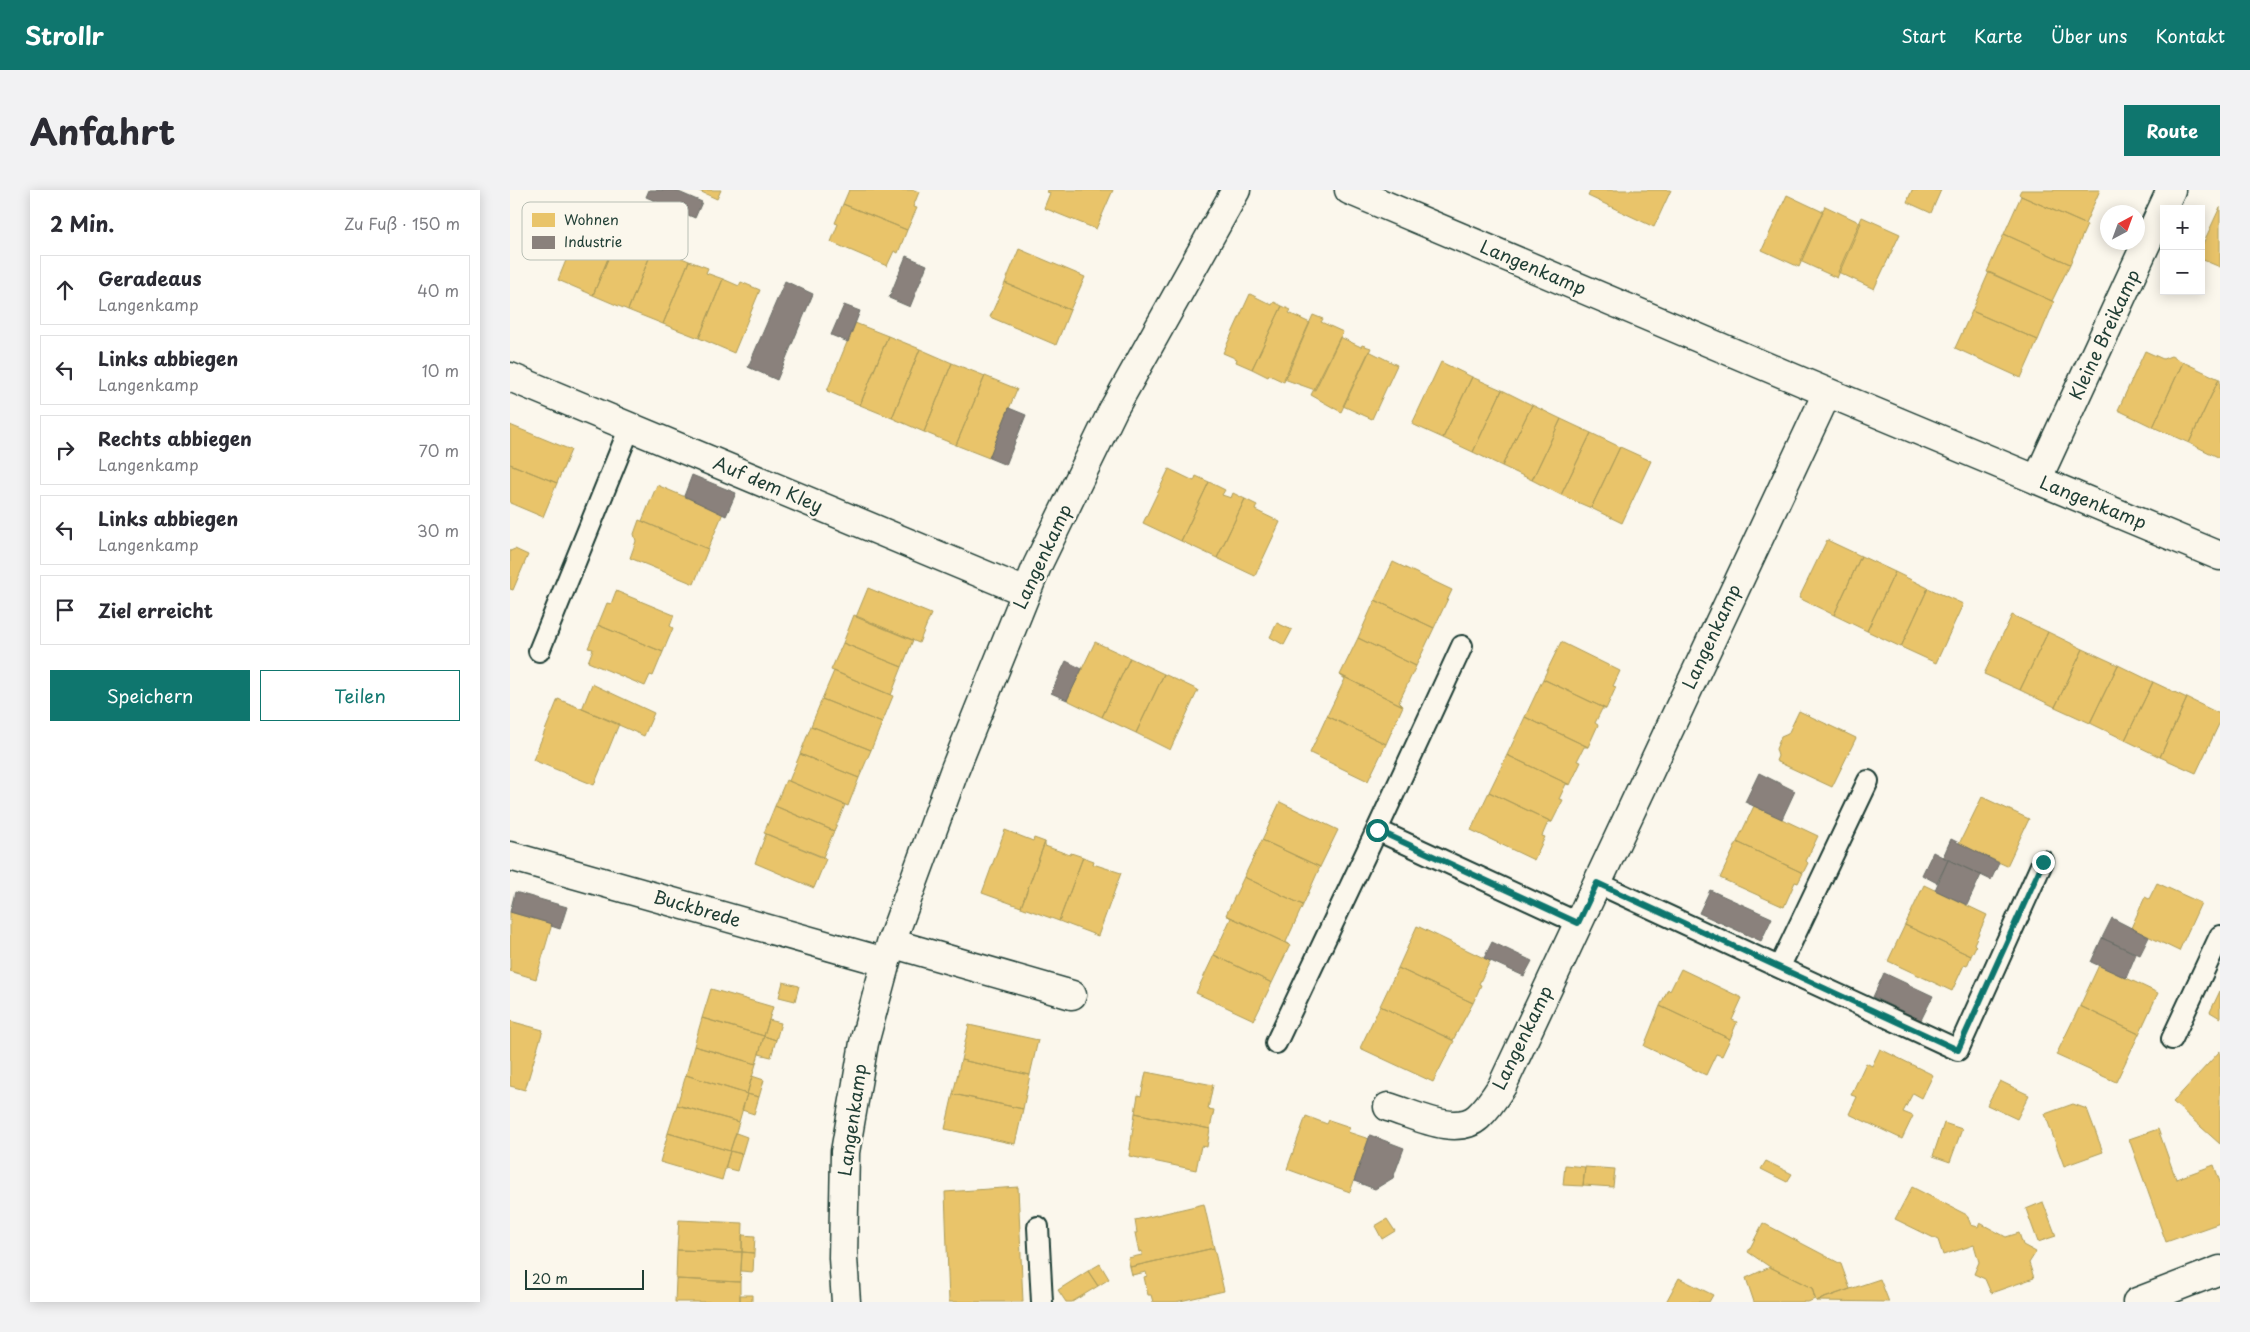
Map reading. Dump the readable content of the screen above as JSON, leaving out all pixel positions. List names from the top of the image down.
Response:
{
  "streets": {
    "street": [
      "Langenkamp",
      "Kleine Breikamp",
      "Auf dem Kley",
      "Buckbrede"
    ]
  },
  "crossings": [
    ["Langenkamp", "Kleine Breikamp"],
    ["Langenkamp", "Auf dem Kley"],
    ["Langenkamp", "Buckbrede"]
  ],
  "legend": ["Wohnen", "Industrie"],
  "scale_bar": "20 m",
  "north": "top right",
  "page": {
    "header": "Strollr",
    "nav": [
      "Start",
      "Karte",
      "Über uns",
      "Kontakt"
    ],
    "title": "Anfahrt",
    "buttons": [
      "Route",
      ["Speichern", "Teilen"]
    ],
    "heading": ["2 Min.", "Zu Fuß · 150 m"],
    "map_buttons": ["+", "−"],
    "list": [
      ["Geradeaus", "Langenkamp", "40 m"],
      ["Links abbiegen", "Langenkamp", "10 m"],
      ["Rechts abbiegen", "Langenkamp", "70 m"],
      ["Links abbiegen", "Langenkamp", "30 m"],
      "Ziel erreicht"
    ],
    "scale": "20 m"
  }
}
